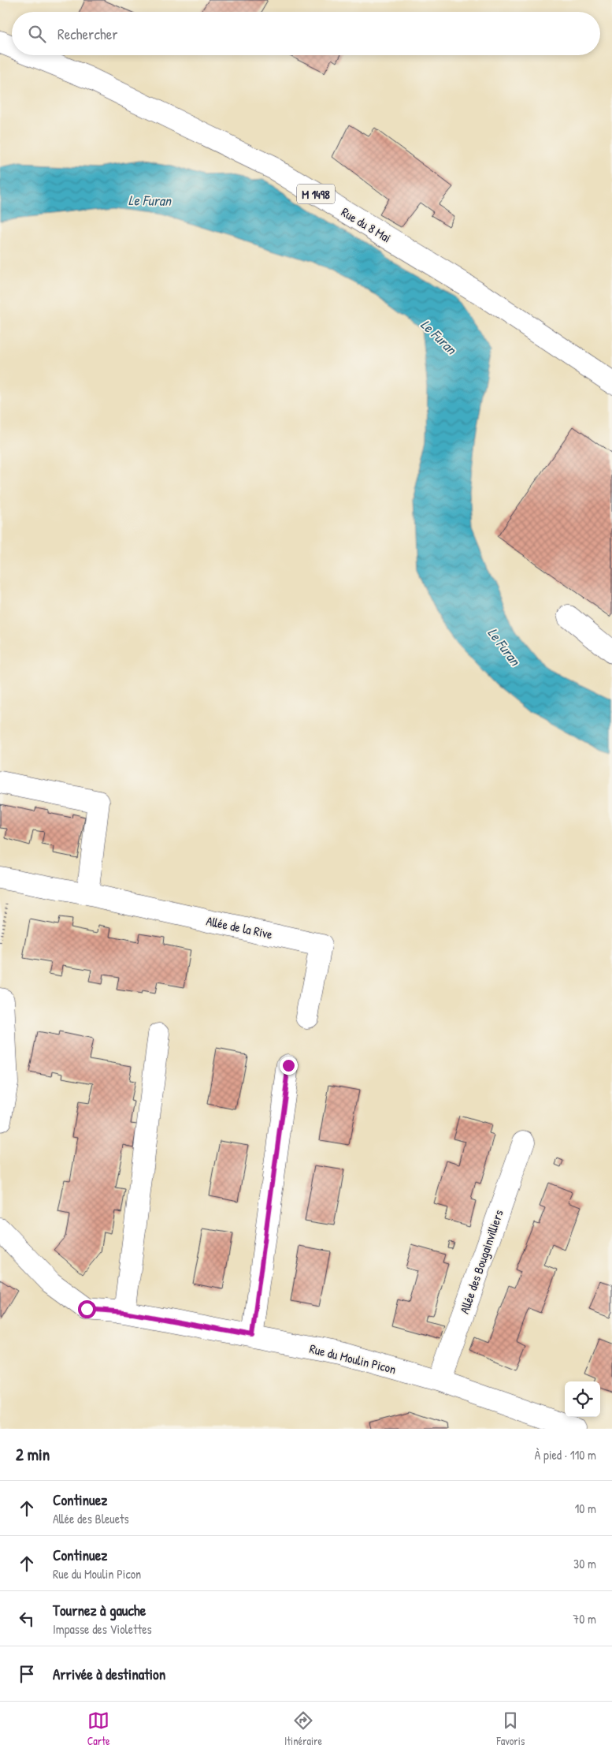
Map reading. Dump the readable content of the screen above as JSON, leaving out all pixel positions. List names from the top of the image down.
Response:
{
  "streets": {
    "street": [
      "M 1498",
      "Rue du 8 Mai",
      "Allée de la Rive",
      "Allée des Bougainvilliers",
      "Rue du Moulin Picon"
    ]
  },
  "crossings": [
    ["Allée des Bougainvilliers", "Rue du Moulin Picon"]
  ],
  "water": ["Le Furan"],
  "page": {
    "search": "Rechercher",
    "heading": ["2 min", "À pied · 110 m"],
    "list": [
      ["Continuez", "Allée des Bleuets", "10 m"],
      ["Continuez", "Rue du Moulin Picon", "30 m"],
      ["Tournez à gauche", "Impasse des Violettes", "70 m"],
      "Arrivée à destination"
    ],
    "nav": ["Carte", "Itinéraire", "Favoris"]
  }
}
